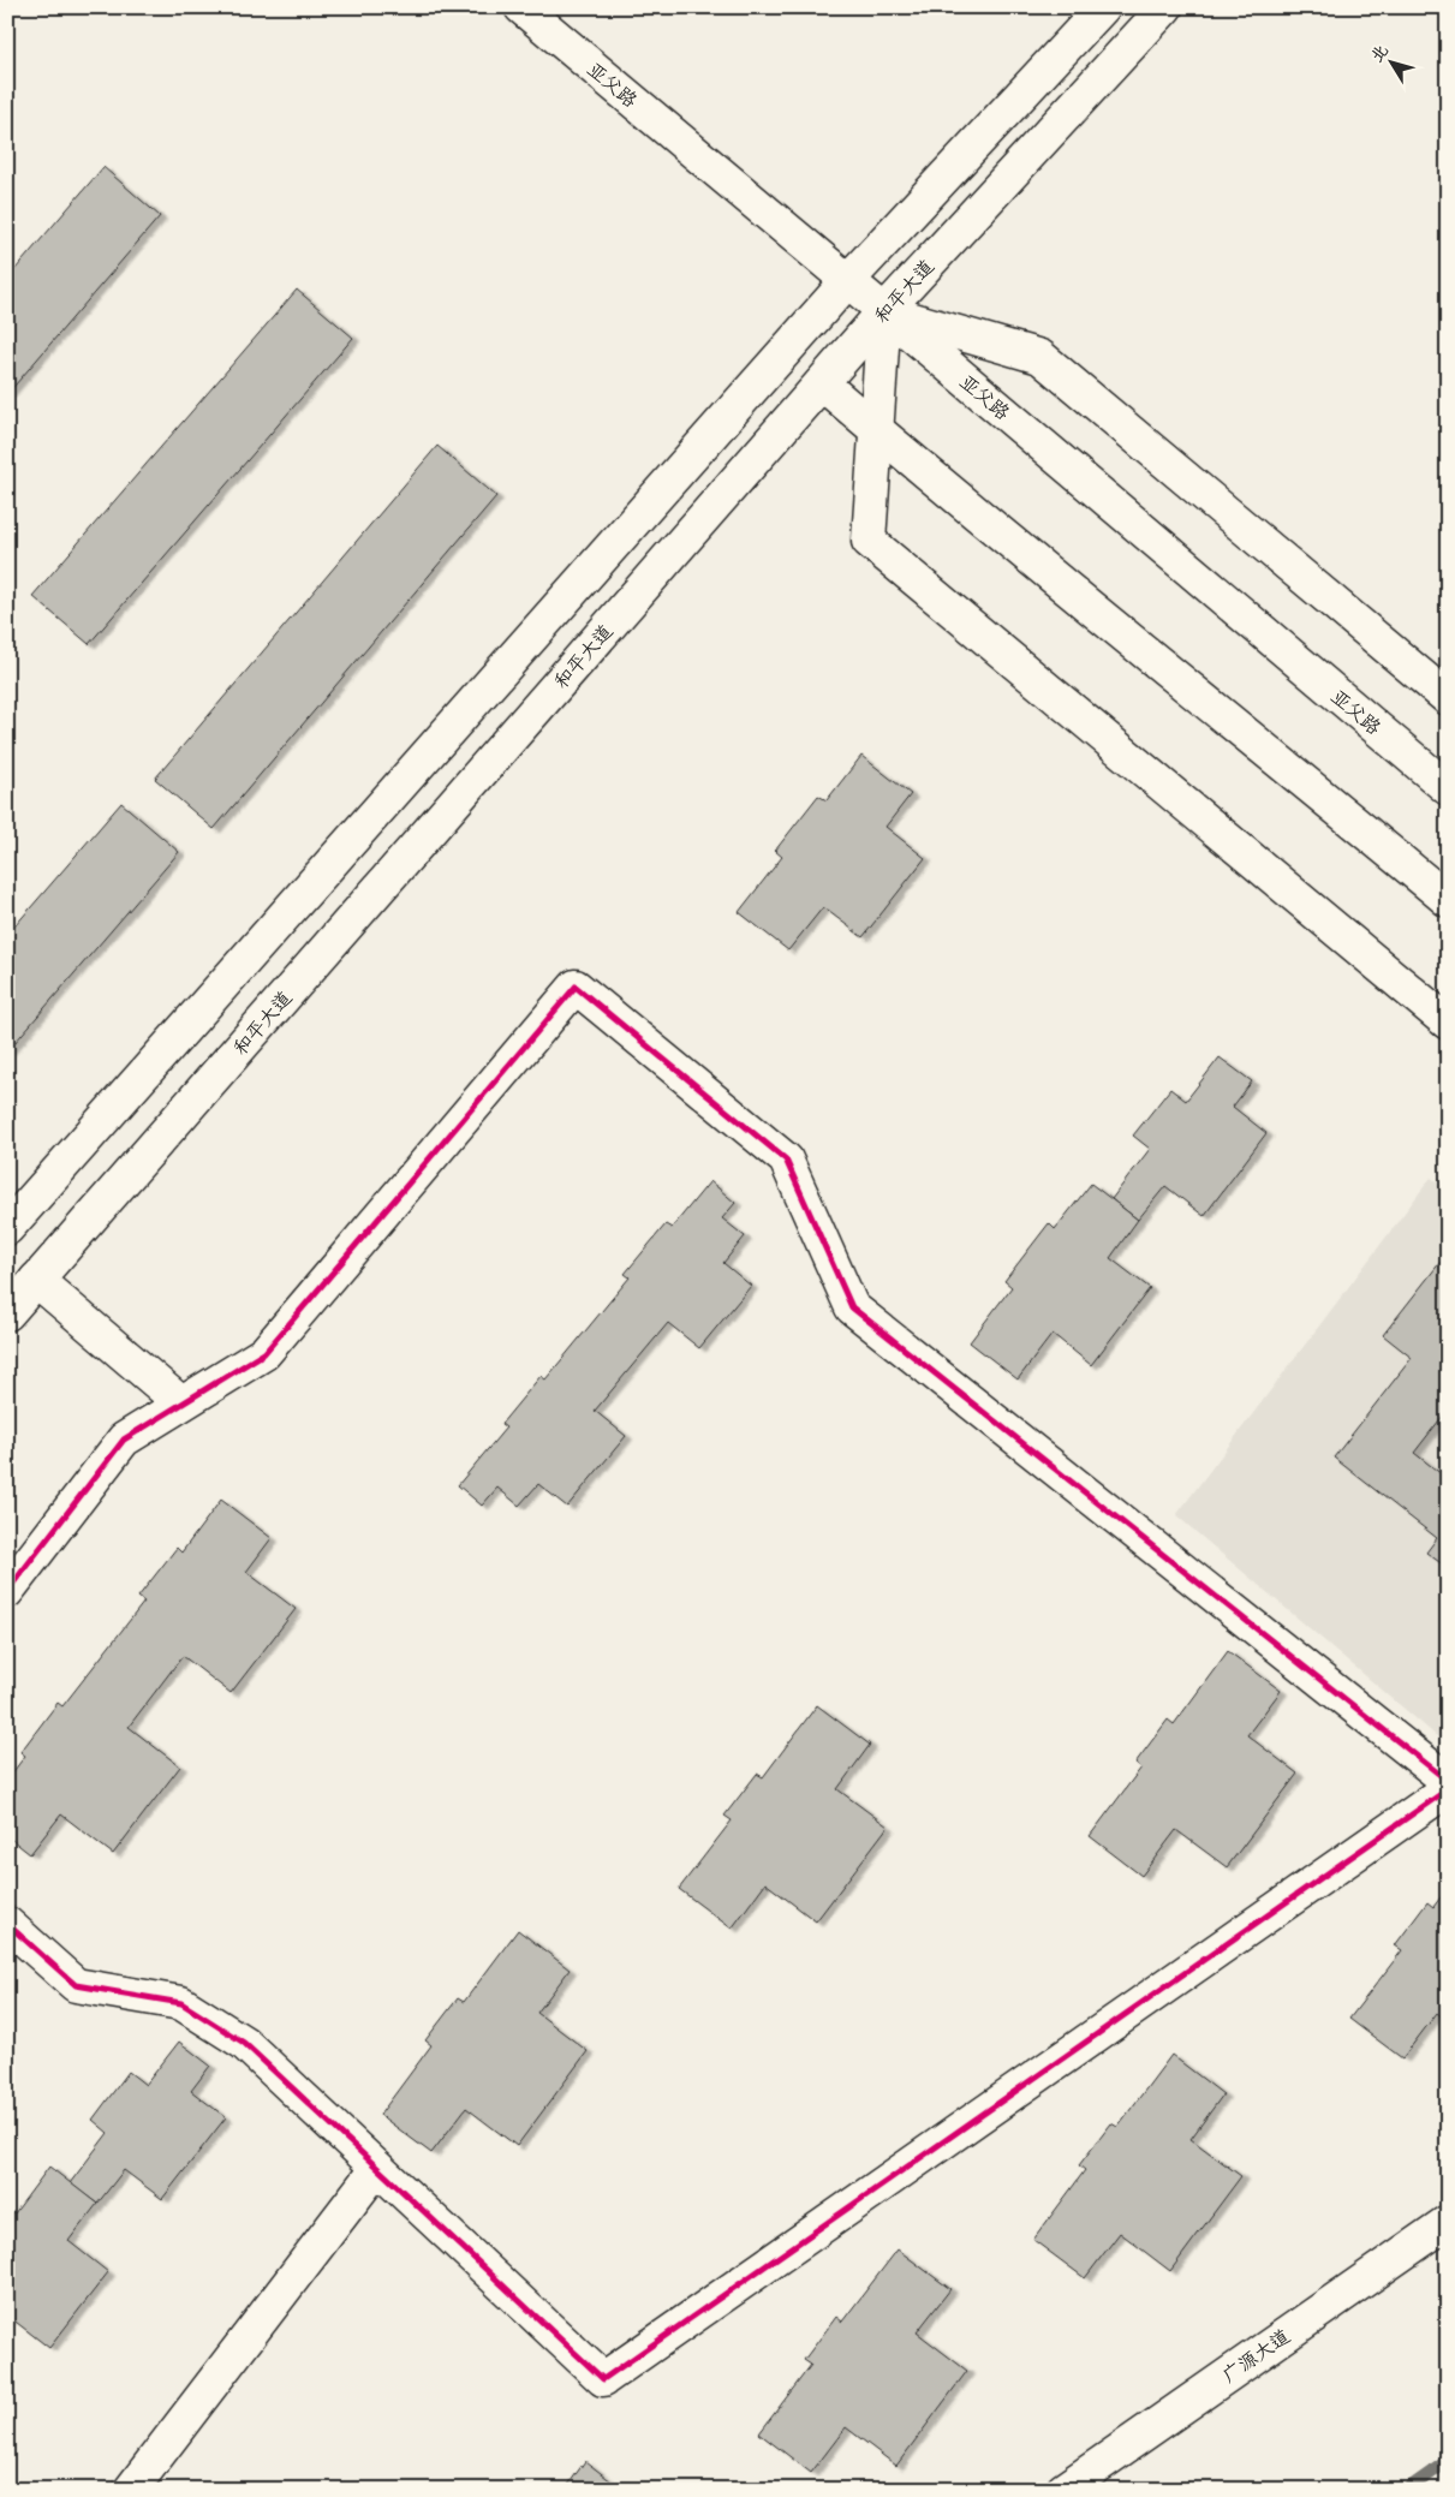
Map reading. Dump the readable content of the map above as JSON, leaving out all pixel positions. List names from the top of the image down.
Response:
{
  "streets": {
    "street": ["亚父路", "和平大道", "广源大道"]
  },
  "crossings": [
    ["亚父路", "和平大道"]
  ],
  "north": "top left"
}
